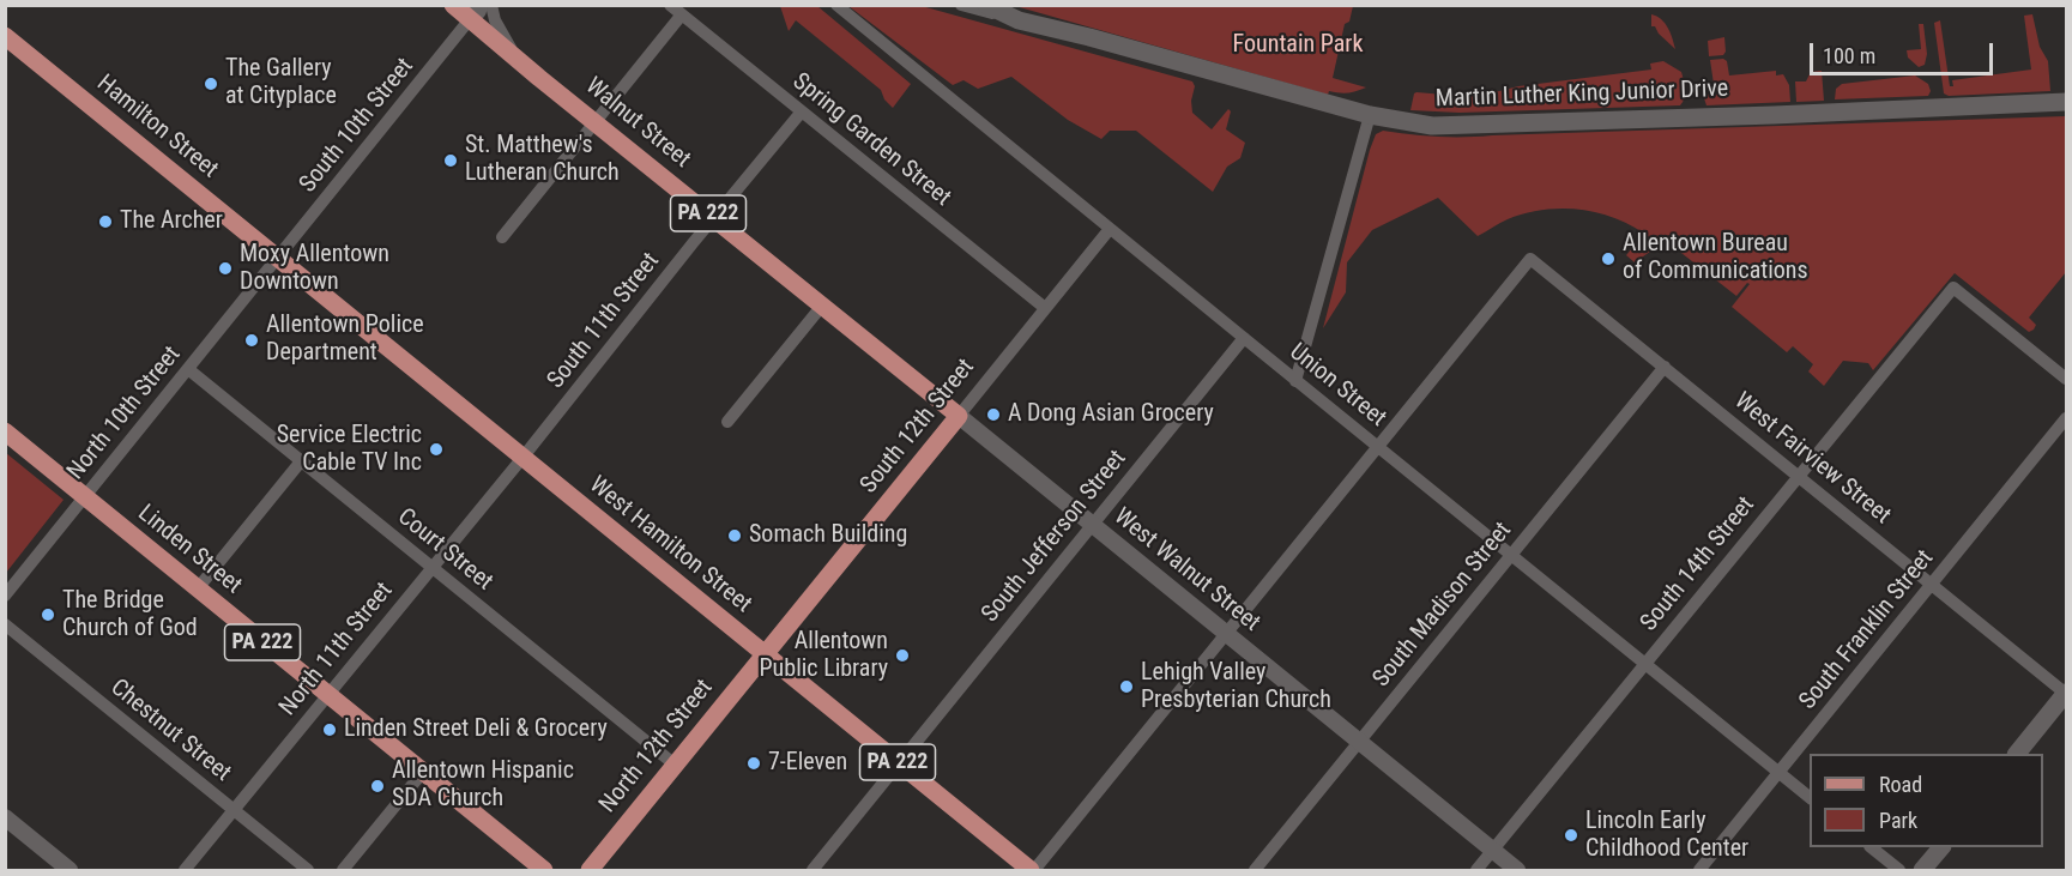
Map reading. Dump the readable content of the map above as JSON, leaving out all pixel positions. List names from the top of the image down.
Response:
{
  "streets": {
    "main road": [
      "Martin Luther King Junior Drive",
      "Walnut Street",
      "Hamilton Street",
      "PA 222",
      "South 12th Street",
      "West Hamilton Street",
      "Linden Street",
      "North 12th Street"
    ],
    "street": [
      "South 10th Street",
      "Spring Garden Street",
      "South 11th Street",
      "Union Street",
      "North 10th Street",
      "West Fairview Street",
      "South Jefferson Street",
      "Court Street",
      "South 14th Street",
      "West Walnut Street",
      "South Madison Street",
      "South Franklin Street",
      "North 11th Street",
      "Chestnut Street"
    ]
  },
  "crossings": [
    ["Walnut Street", "South 10th Street"],
    ["Walnut Street", "South 11th Street"],
    ["Walnut Street", "South 12th Street"],
    ["Walnut Street", "West Walnut Street"],
    ["South 10th Street", "Hamilton Street"],
    ["South 10th Street", "North 10th Street"],
    ["South 10th Street", "West Hamilton Street"],
    ["Hamilton Street", "North 10th Street"],
    ["Hamilton Street", "West Hamilton Street"],
    ["Spring Garden Street", "South 11th Street"],
    ["Spring Garden Street", "South 12th Street"],
    ["South 11th Street", "West Hamilton Street"],
    ["South 11th Street", "North 11th Street"],
    ["Union Street", "South 12th Street"],
    ["Union Street", "West Fairview Street"],
    ["Union Street", "South Jefferson Street"],
    ["Union Street", "South 14th Street"],
    ["Union Street", "South Madison Street"],
    ["Union Street", "South Franklin Street"],
    ["North 10th Street", "West Hamilton Street"],
    ["North 10th Street", "Linden Street"],
    ["North 10th Street", "Court Street"],
    ["South 12th Street", "West Hamilton Street"],
    ["South 12th Street", "West Walnut Street"],
    ["South 12th Street", "North 12th Street"],
    ["West Fairview Street", "South 14th Street"],
    ["West Fairview Street", "South Madison Street"],
    ["West Fairview Street", "South Franklin Street"],
    ["South Jefferson Street", "West Hamilton Street"],
    ["South Jefferson Street", "West Walnut Street"],
    ["West Hamilton Street", "North 11th Street"],
    ["West Hamilton Street", "North 12th Street"],
    ["Linden Street", "North 11th Street"],
    ["Court Street", "North 11th Street"],
    ["Court Street", "North 12th Street"],
    ["South 14th Street", "West Walnut Street"],
    ["West Walnut Street", "South Madison Street"],
    ["North 11th Street", "Chestnut Street"]
  ],
  "parks": ["Fountain Park"],
  "places": [
    "The Gallery at Cityplace",
    "St. Matthew's Lutheran Church",
    "The Archer",
    "Allentown Bureau of Communications",
    "Moxy Allentown Downtown",
    "Allentown Police Department",
    "A Dong Asian Grocery",
    "Service Electric Cable TV Inc",
    "Somach Building",
    "The Bridge Church of God",
    "Allentown Public Library",
    "Lehigh Valley Presbyterian Church",
    "Linden Street Deli & Grocery",
    "7-Eleven",
    "Allentown Hispanic SDA Church",
    "Lincoln Early Childhood Center"
  ],
  "legend": ["Road", "Park"],
  "scale_bar": "100 m"
}
